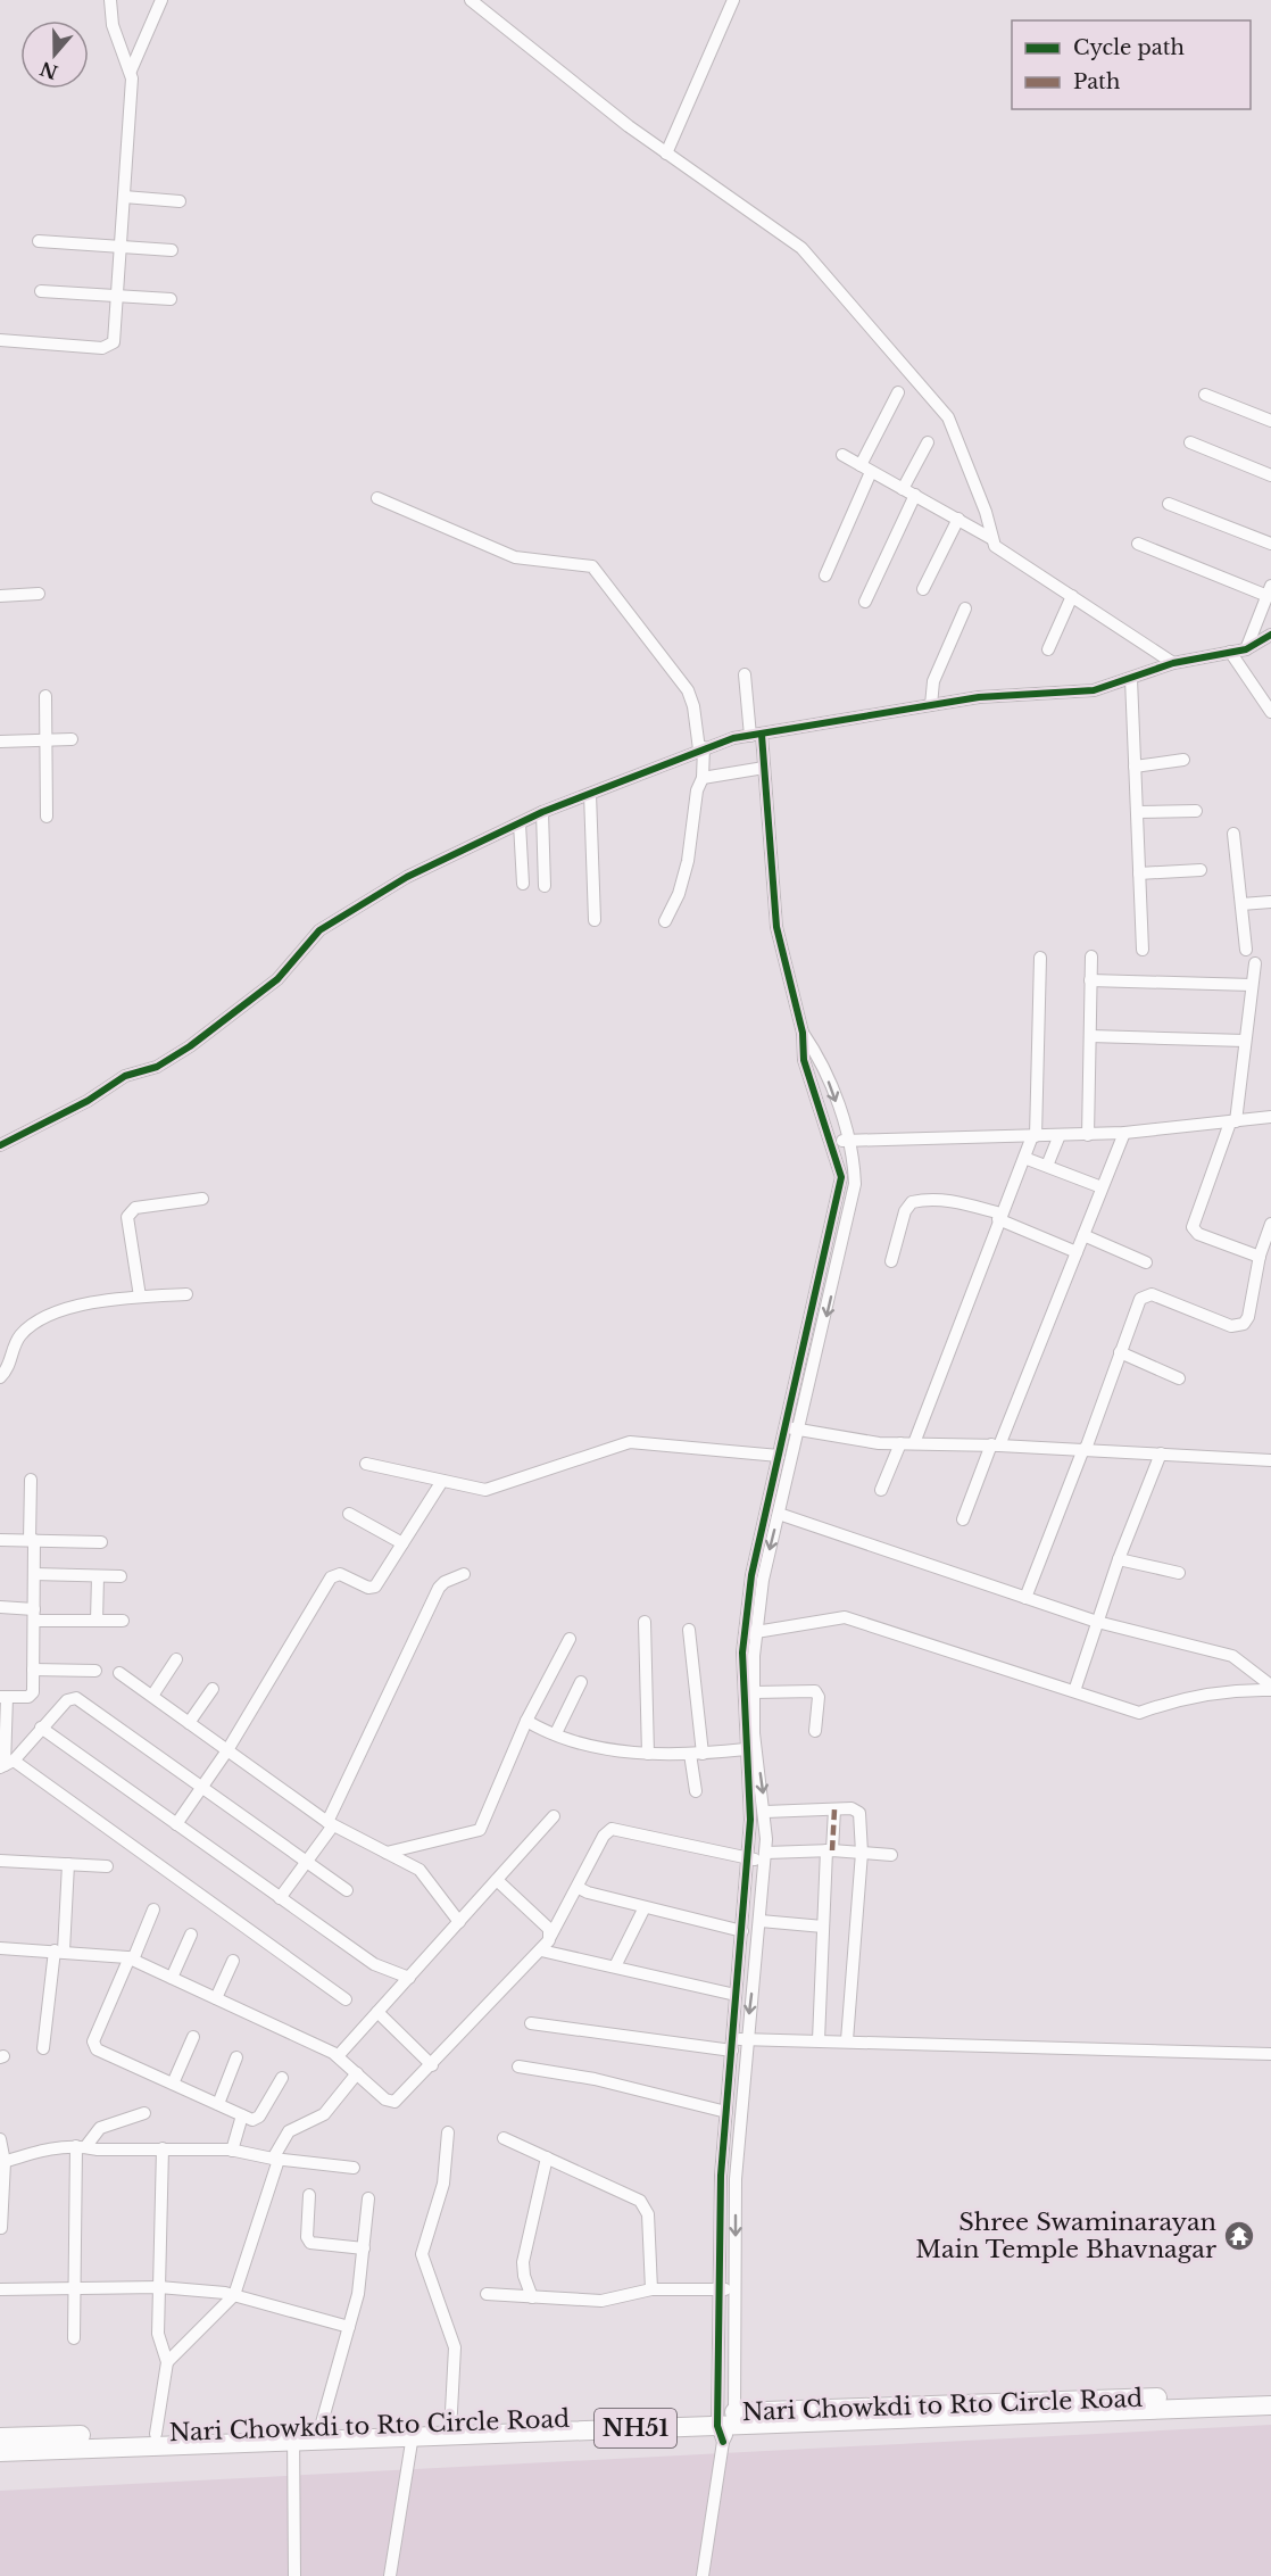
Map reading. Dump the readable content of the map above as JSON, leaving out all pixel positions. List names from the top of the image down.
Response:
{
  "streets": {
    "highway": ["Nari Chowkdi to Rto Circle Road", "NH51"]
  },
  "crossings": [
    ["Nari Chowkdi to Rto Circle Road", "NH51"]
  ],
  "places": {
    "temple": ["Shree Swaminarayan Main Temple Bhavnagar"]
  },
  "legend": ["Cycle path", "Path"],
  "north": "bottom"
}
